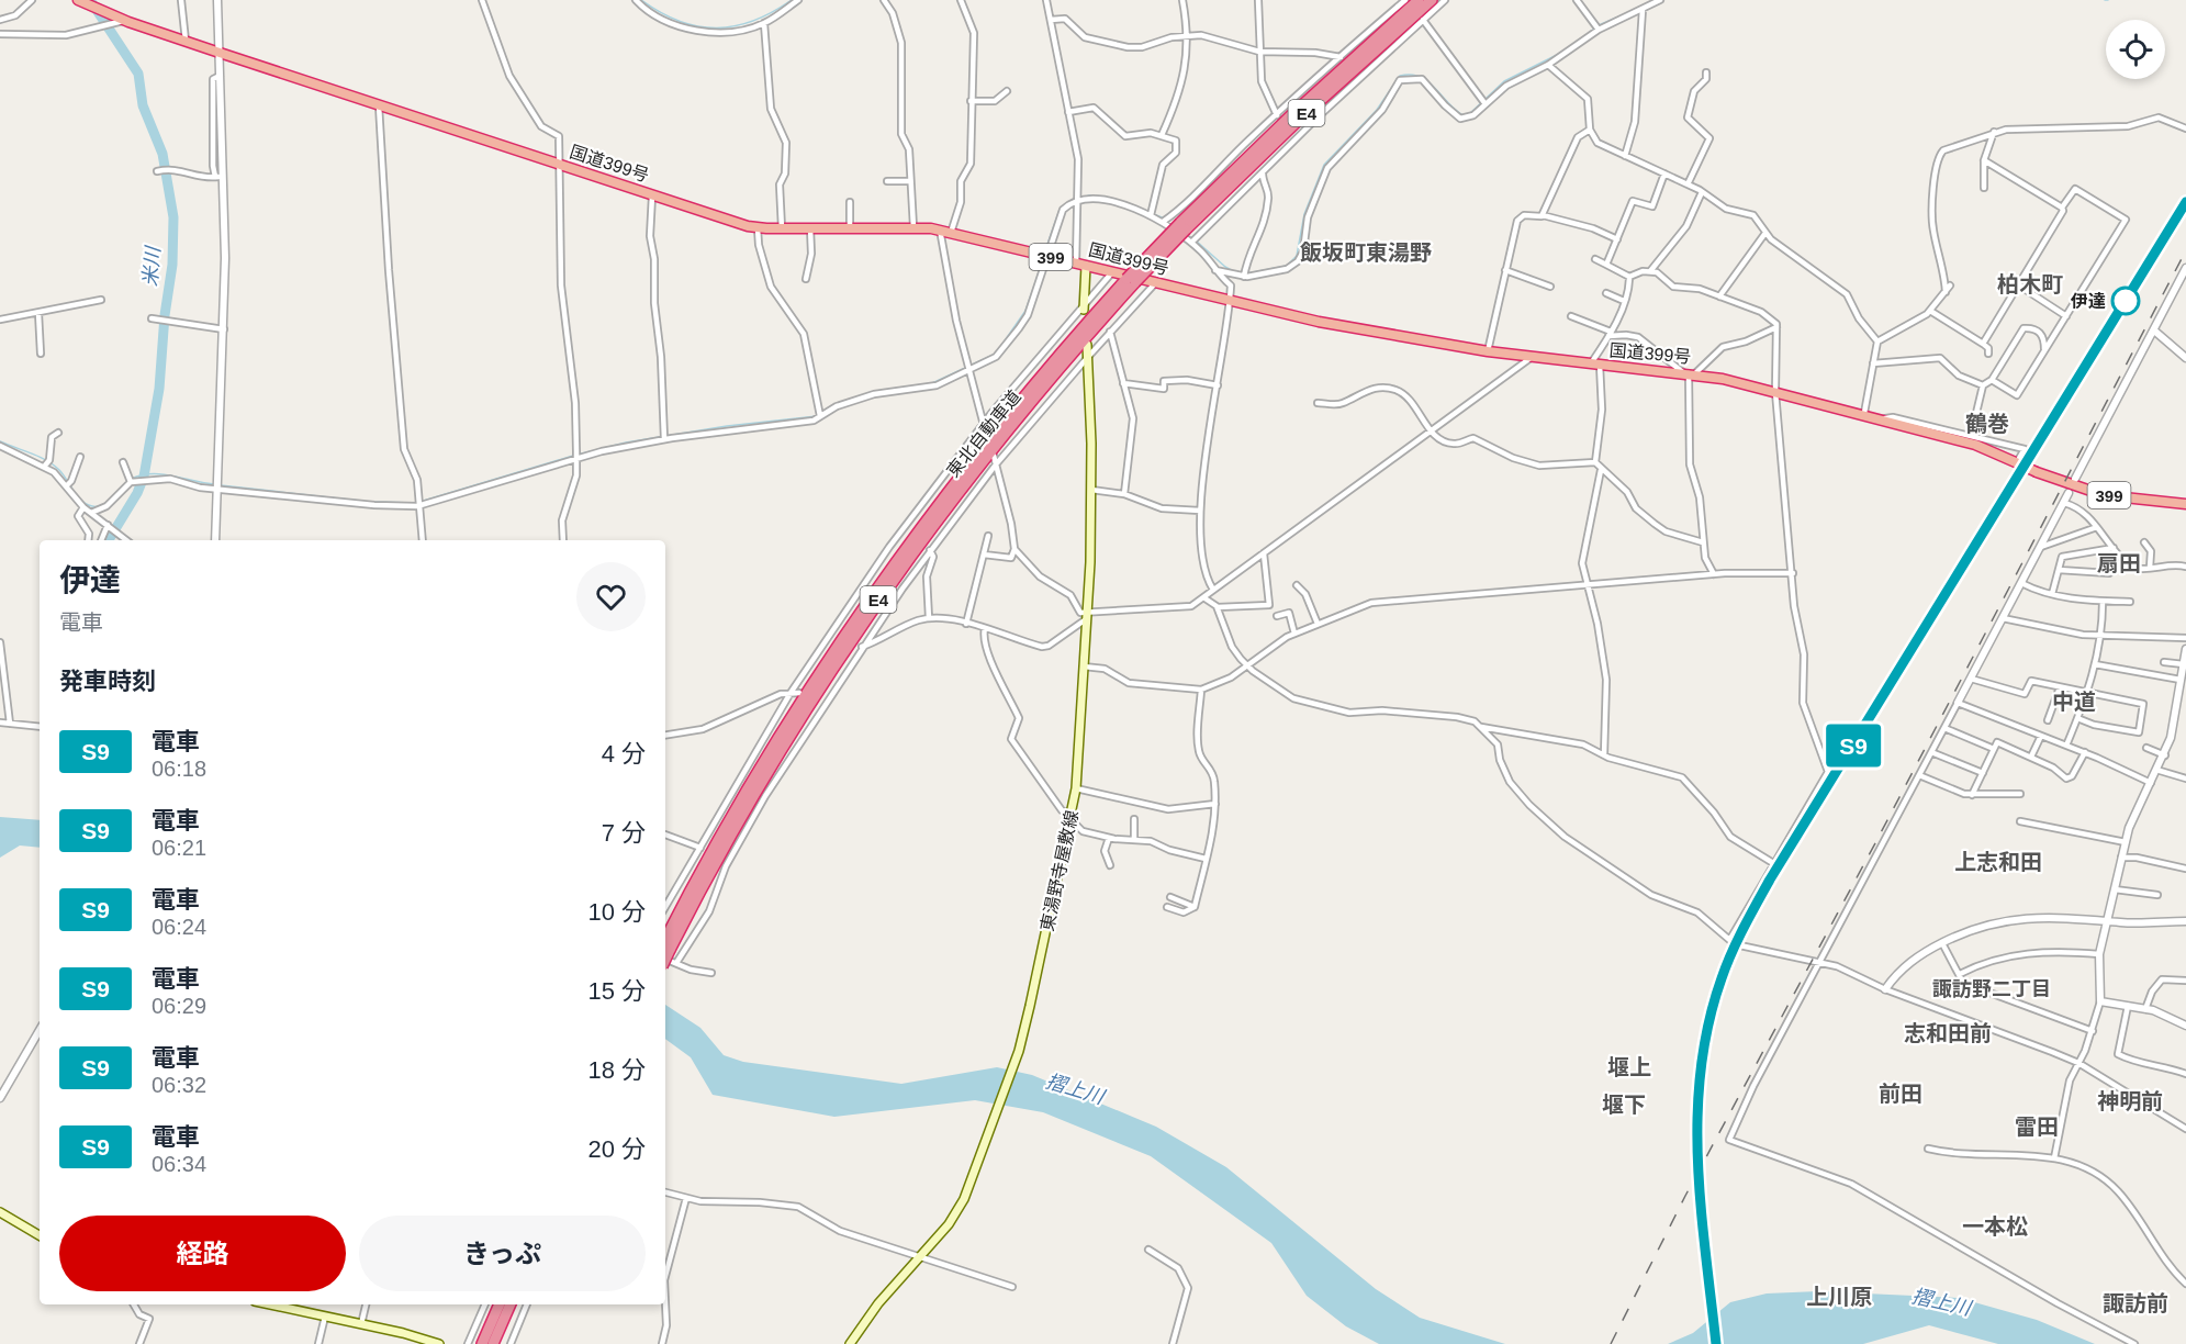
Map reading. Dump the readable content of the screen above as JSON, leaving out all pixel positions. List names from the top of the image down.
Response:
{
  "streets": {
    "highway": [
      "E4",
      "国道399号",
      "399",
      "東北自動車道"
    ],
    "main road": ["東湯野寺屋敷線"]
  },
  "districts": [
    "飯坂町東湯野",
    "柏木町",
    "鶴巻",
    "扇田",
    "中道",
    "上志和田",
    "諏訪野二丁目",
    "志和田前",
    "堰上",
    "前田",
    "神明前",
    "堰下",
    "雷田",
    "一本松",
    "上川原",
    "諏訪前"
  ],
  "water": ["米川", "摺上川"],
  "places": ["伊達"],
  "page": {
    "on_map": "S9",
    "heading": [
      ["伊達", "電車"],
      "発車時刻"
    ],
    "list": [
      {
        "mark": "S9",
        "name": "電車",
        "note": "06:18",
        "value": "4 分"
      },
      {
        "mark": "S9",
        "name": "電車",
        "note": "06:21",
        "value": "7 分"
      },
      {
        "mark": "S9",
        "name": "電車",
        "note": "06:24",
        "value": "10 分"
      },
      {
        "mark": "S9",
        "name": "電車",
        "note": "06:29",
        "value": "15 分"
      },
      {
        "mark": "S9",
        "name": "電車",
        "note": "06:32",
        "value": "18 分"
      },
      {
        "mark": "S9",
        "name": "電車",
        "note": "06:34",
        "value": "20 分"
      }
    ],
    "buttons": ["経路", "きっぷ"]
  }
}
